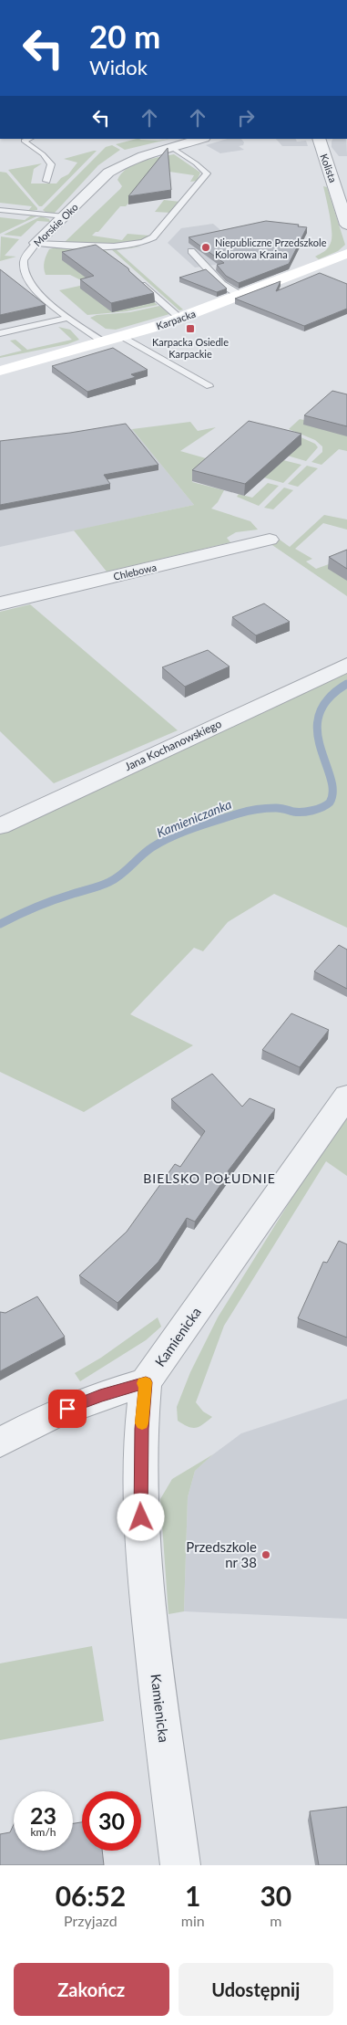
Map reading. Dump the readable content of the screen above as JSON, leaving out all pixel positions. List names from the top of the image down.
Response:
{
  "streets": {
    "street": [
      "Kolista",
      "Morskie Oko",
      "Karpacka",
      "Chlebowa",
      "Jana Kochanowskiego",
      "Kamienicka"
    ]
  },
  "crossings": [
    ["Morskie Oko", "Karpacka"]
  ],
  "districts": ["BIELSKO POŁUDNIE"],
  "water": ["Kamieniczanka"],
  "places": {
    "other": ["Niepubliczne Przedszkole Kolorowa Kraina", "Przedszkole nr 38"],
    "transit": ["Karpacka Osiedle Karpackie"]
  },
  "page": {
    "turn": ["20 m", "Widok"],
    "speed": "23 km/h",
    "limit": "30",
    "eta": [
      "06:52",
      "Przyjazd",
      "1",
      "min",
      "30",
      "m"
    ],
    "buttons": ["Zakończ", "Udostępnij"]
  }
}
